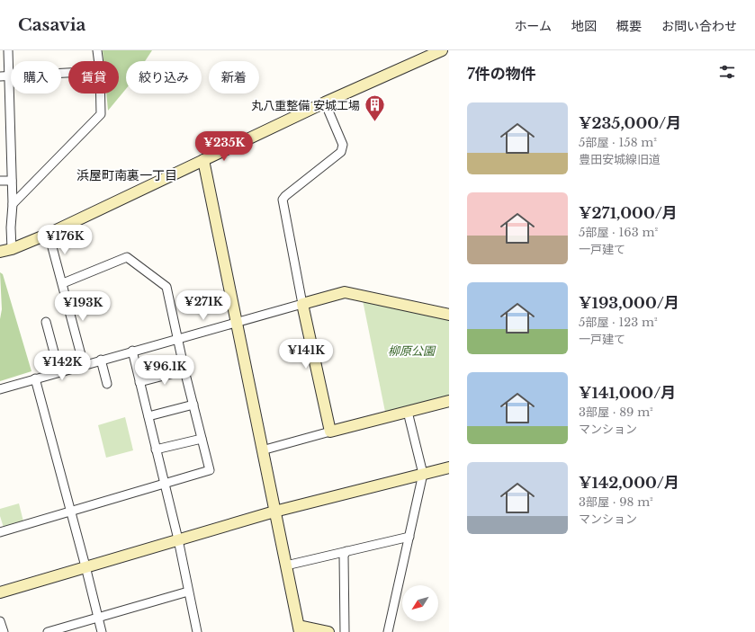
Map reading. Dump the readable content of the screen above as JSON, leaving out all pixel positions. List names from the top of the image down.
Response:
{
  "districts": ["浜屋町南裏一丁目"],
  "parks": ["柳原公園"],
  "places": {
    "building": ["丸八重整備 安城工場"]
  },
  "north": "bottom left",
  "page": {
    "header": "Casavia",
    "nav": [
      "ホーム",
      "地図",
      "概要",
      "お問い合わせ"
    ],
    "heading": "7件の物件",
    "chip": [
      "購入",
      "賃貸",
      "絞り込み",
      "新着"
    ],
    "list": [
      {
        "name": "¥235,000/月",
        "note": "5部屋 · 158 m² · 豊田安城線旧道"
      },
      {
        "name": "¥271,000/月",
        "note": "5部屋 · 163 m² · 一戸建て"
      },
      {
        "name": "¥193,000/月",
        "note": "5部屋 · 123 m² · 一戸建て"
      },
      {
        "name": "¥141,000/月",
        "note": "3部屋 · 89 m² · マンション"
      },
      {
        "name": "¥142,000/月",
        "note": "3部屋 · 98 m² · マンション"
      }
    ],
    "price": [
      "¥235K",
      "¥176K",
      "¥271K",
      "¥193K",
      "¥141K",
      "¥142K",
      "¥96.1K"
    ]
  }
}
